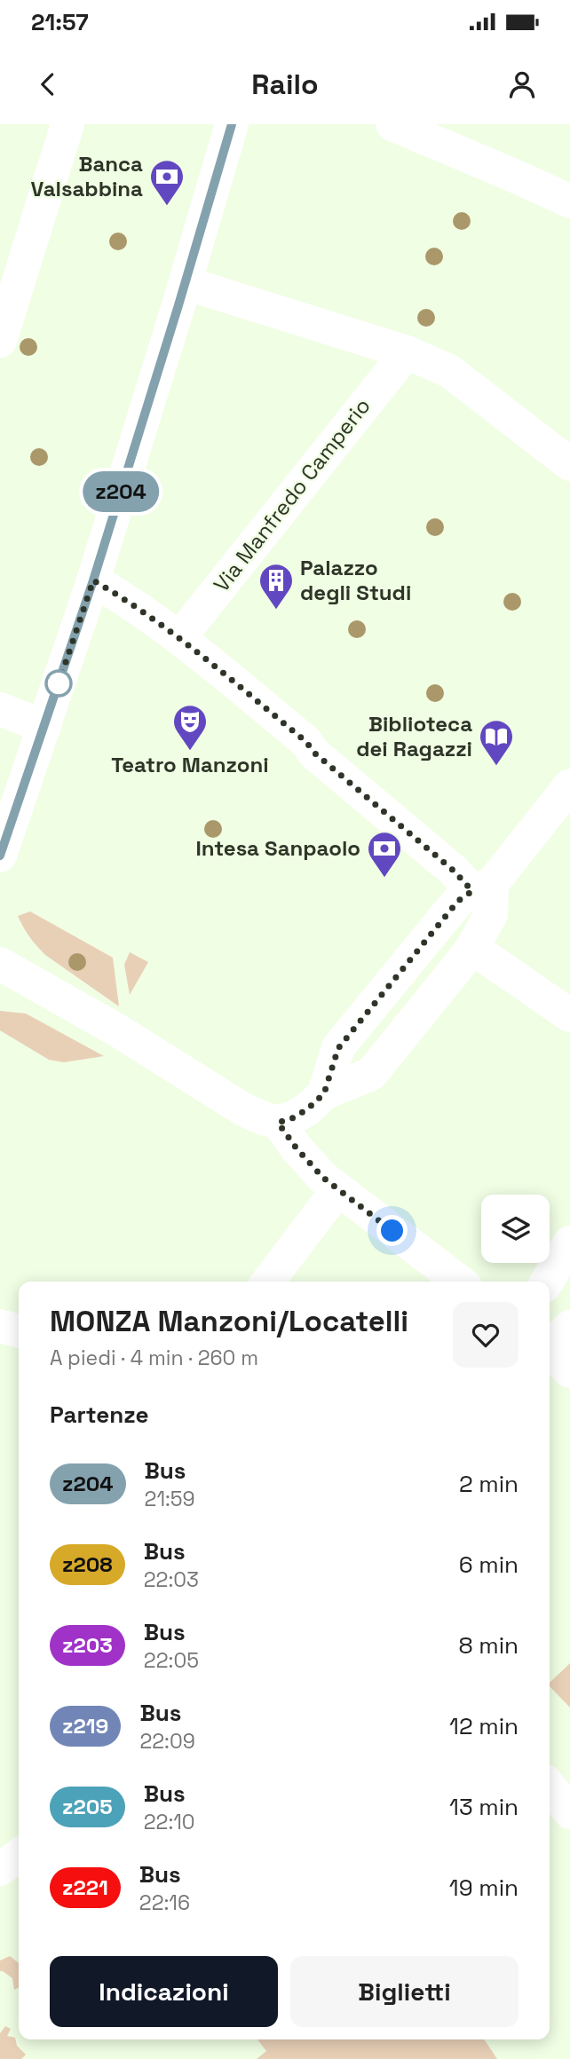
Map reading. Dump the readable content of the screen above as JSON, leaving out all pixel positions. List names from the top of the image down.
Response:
{
  "streets": {
    "street": ["Via Manfredo Camperio"]
  },
  "places": {
    "bank": ["Banca Valsabbina", "Intesa Sanpaolo"],
    "building": ["Palazzo degli Studi"],
    "theatre": ["Teatro Manzoni"],
    "library": ["Biblioteca dei Ragazzi"]
  },
  "lines": ["bus line z204"],
  "page": {
    "status": "21:57",
    "header": "Railo",
    "on_map": "z204",
    "heading": [
      ["MONZA Manzoni/Locatelli", "A piedi · 4 min · 260 m"],
      "Partenze"
    ],
    "list": [
      {
        "mark": "z204",
        "name": "Bus",
        "note": "21:59",
        "value": "2 min"
      },
      {
        "mark": "z208",
        "name": "Bus",
        "note": "22:03",
        "value": "6 min"
      },
      {
        "mark": "z203",
        "name": "Bus",
        "note": "22:05",
        "value": "8 min"
      },
      {
        "mark": "z219",
        "name": "Bus",
        "note": "22:09",
        "value": "12 min"
      },
      {
        "mark": "z205",
        "name": "Bus",
        "note": "22:10",
        "value": "13 min"
      },
      {
        "mark": "z221",
        "name": "Bus",
        "note": "22:16",
        "value": "19 min"
      }
    ],
    "buttons": ["Indicazioni", "Biglietti"]
  }
}
